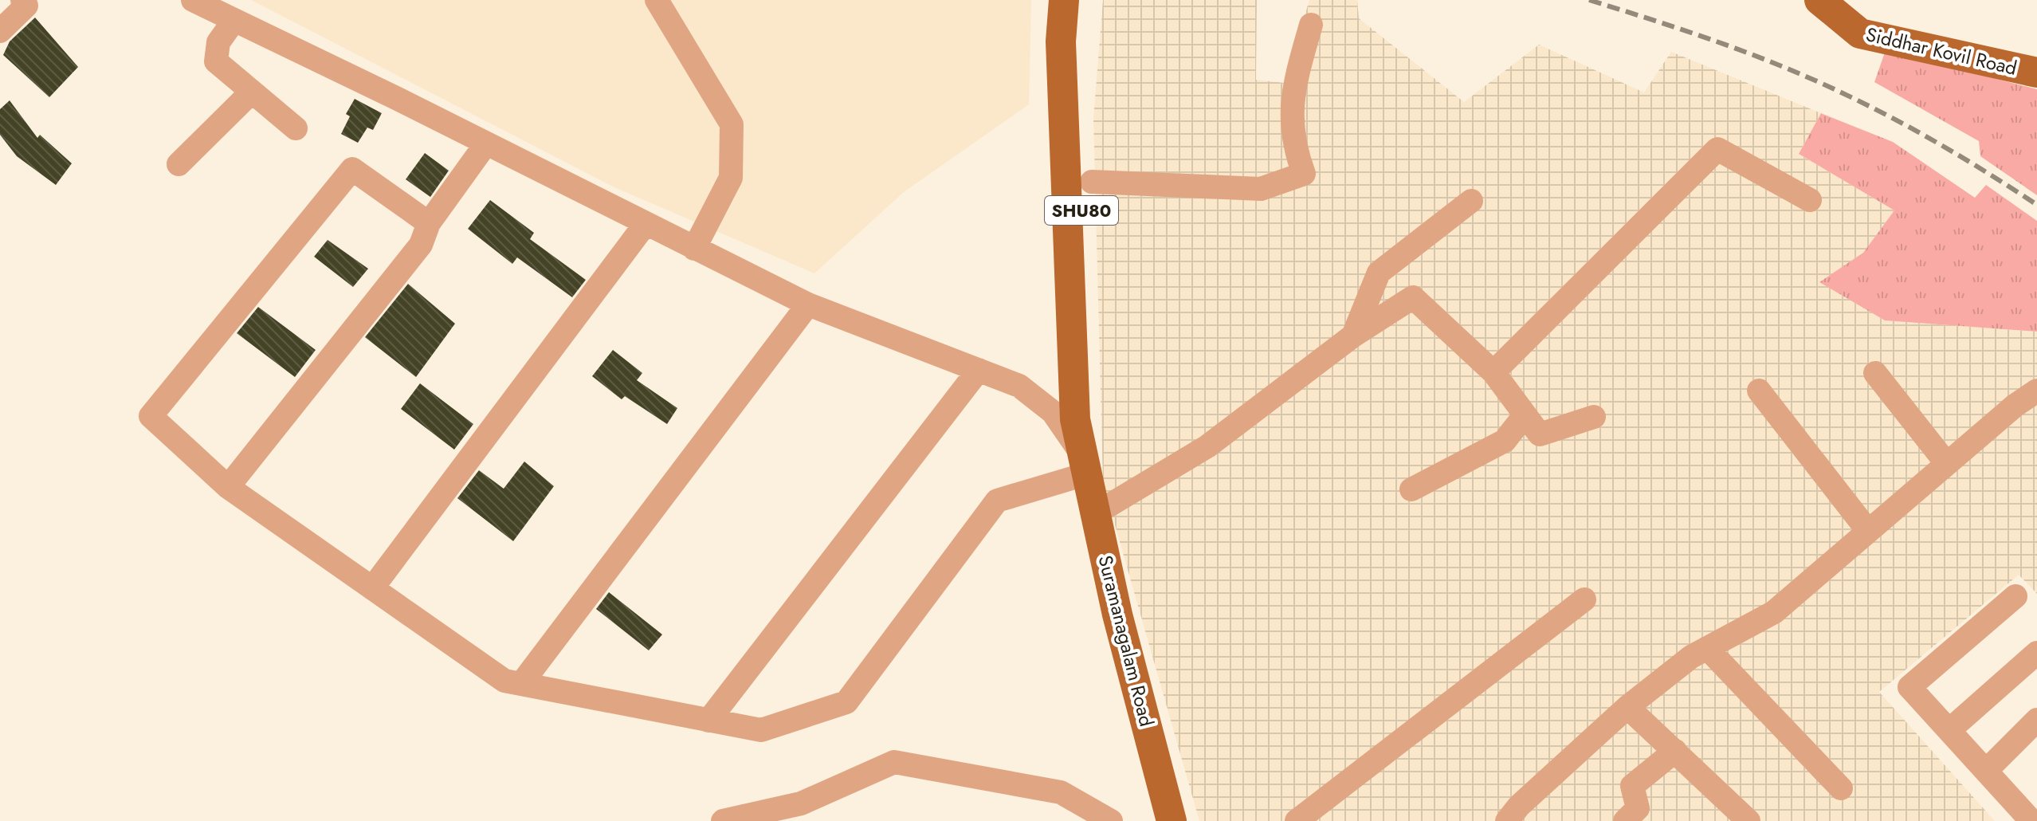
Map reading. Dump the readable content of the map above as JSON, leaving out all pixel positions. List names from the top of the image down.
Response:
{
  "streets": {
    "main road": ["Siddhar Kovil Road", "SHU80", "Suramanagalam Road"]
  },
  "crossings": [
    ["SHU80", "Suramanagalam Road"]
  ]
}
